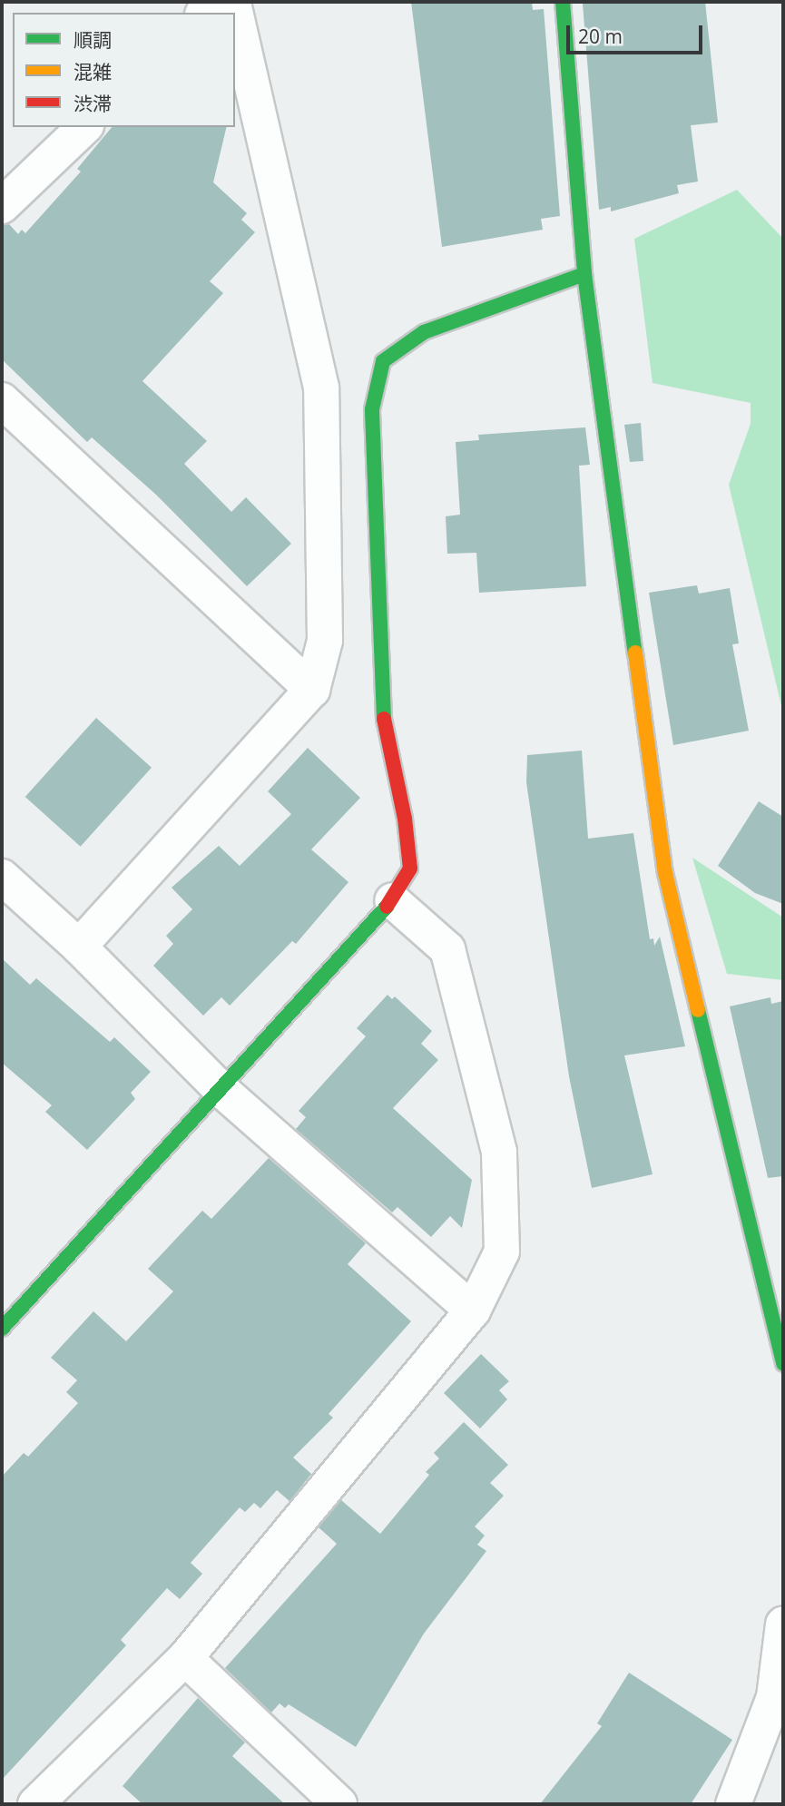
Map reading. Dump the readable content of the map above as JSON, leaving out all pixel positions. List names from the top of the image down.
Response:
{
  "legend": ["順調", "混雑", "渋滞"],
  "scale_bar": "20 m"
}
